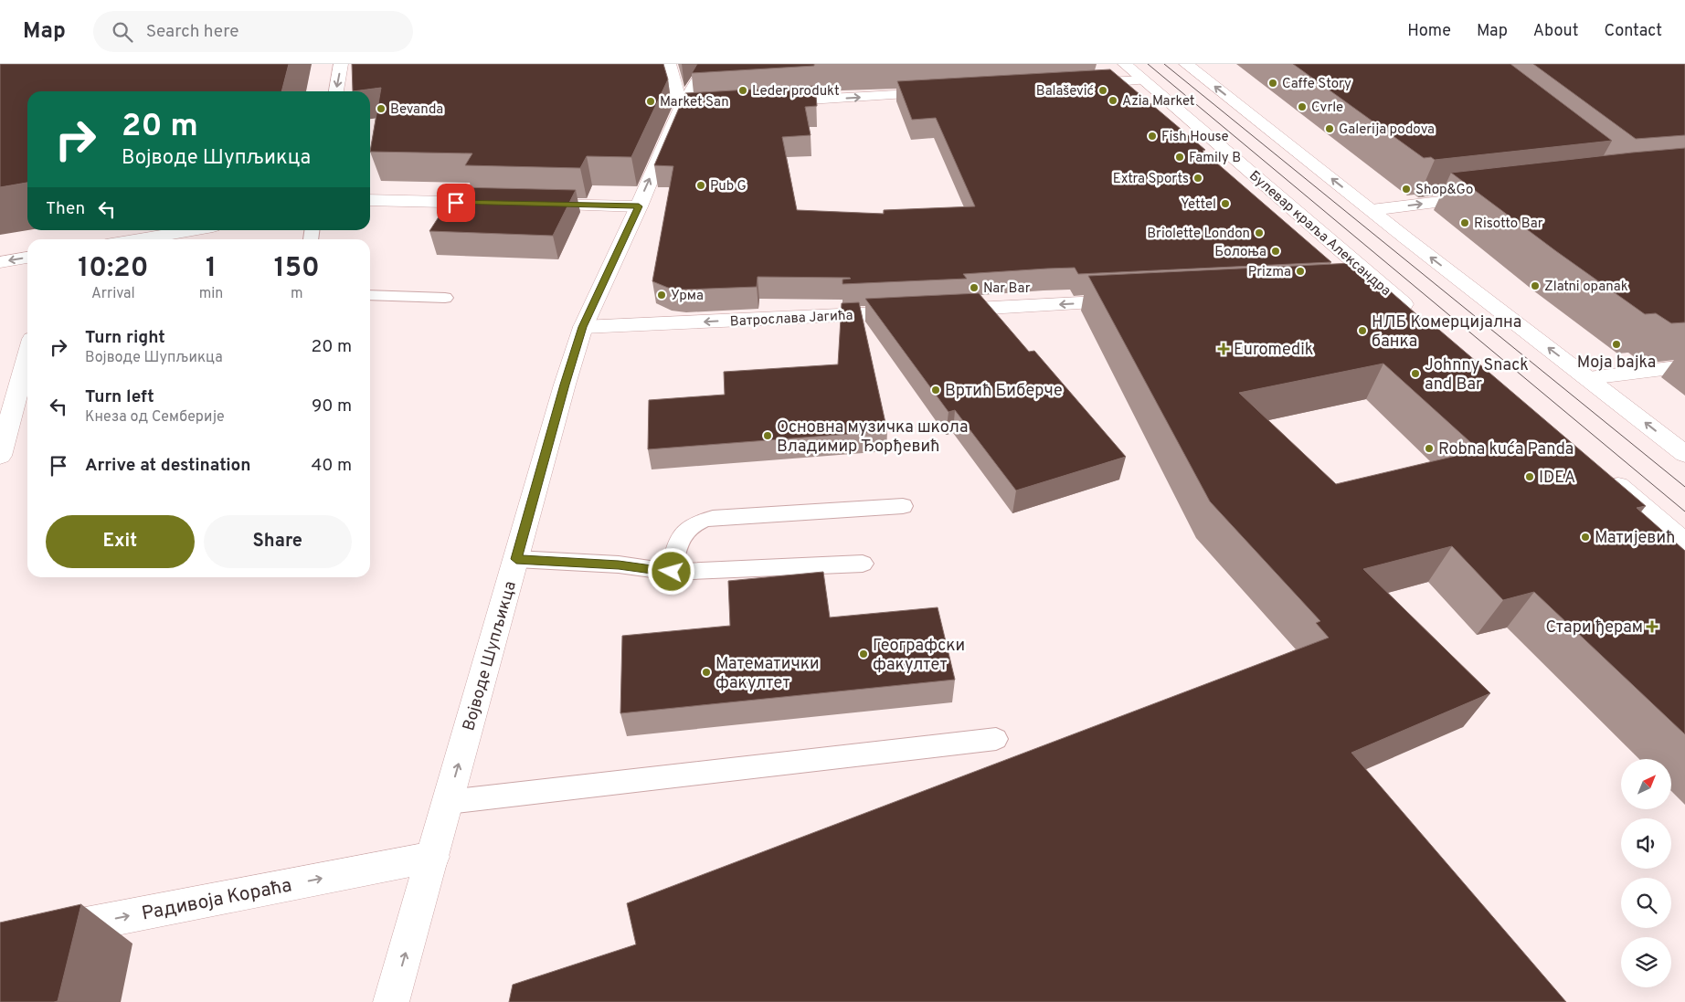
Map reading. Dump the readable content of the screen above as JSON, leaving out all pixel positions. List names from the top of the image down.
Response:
{
  "streets": {
    "street": [
      "Булевар краља Александра",
      "Ватрослава Јагића",
      "Војводе Шупљикца",
      "Радивоја Кораћа"
    ]
  },
  "crossings": [
    ["Ватрослава Јагића", "Војводе Шупљикца"],
    ["Војводе Шупљикца", "Радивоја Кораћа"]
  ],
  "one_way": ["Војводе Шупљикца", "Радивоја Кораћа"],
  "places": {
    "other": [
      "Caffe Story",
      "Leder produkt",
      "Balašević",
      "Azia Market",
      "Market San",
      "Cvrle",
      "Bevanda",
      "Galerija podova",
      "Fish House",
      "Family B",
      "Extra Sports",
      "Pub G",
      "Shop&Go",
      "Yettel",
      "Risotto Bar",
      "Briolette London",
      "Болоња",
      "Prizma",
      "Zlatni opanak",
      "Nar Bar",
      "Урма",
      "НЛБ Комерцијална банка",
      "Moja bajka",
      "Johnny Snack and Bar",
      "Вртић Биберче",
      "Основна музичка школа Владимир Ђорђевић",
      "Robna kuća Panda",
      "IDEA",
      "Матијевић",
      "Географски факултет",
      "Математички факултет"
    ],
    "health": ["Euromedik", "Стари ђерам"]
  },
  "north": "top right",
  "page": {
    "header": "Map",
    "search": "Search here",
    "nav": [
      "Home",
      "Map",
      "About",
      "Contact"
    ],
    "turn": ["20 m", "Војводе Шупљикца"],
    "then": "Then",
    "eta": [
      "10:20",
      "Arrival",
      "1",
      "min",
      "150",
      "m"
    ],
    "list": [
      {
        "name": "Turn right",
        "note": "Војводе Шупљикца",
        "value": "20 m"
      },
      {
        "name": "Turn left",
        "note": "Кнеза од Семберије",
        "value": "90 m"
      },
      {
        "name": "Arrive at destination",
        "value": "40 m"
      }
    ],
    "buttons": ["Exit", "Share"]
  }
}
